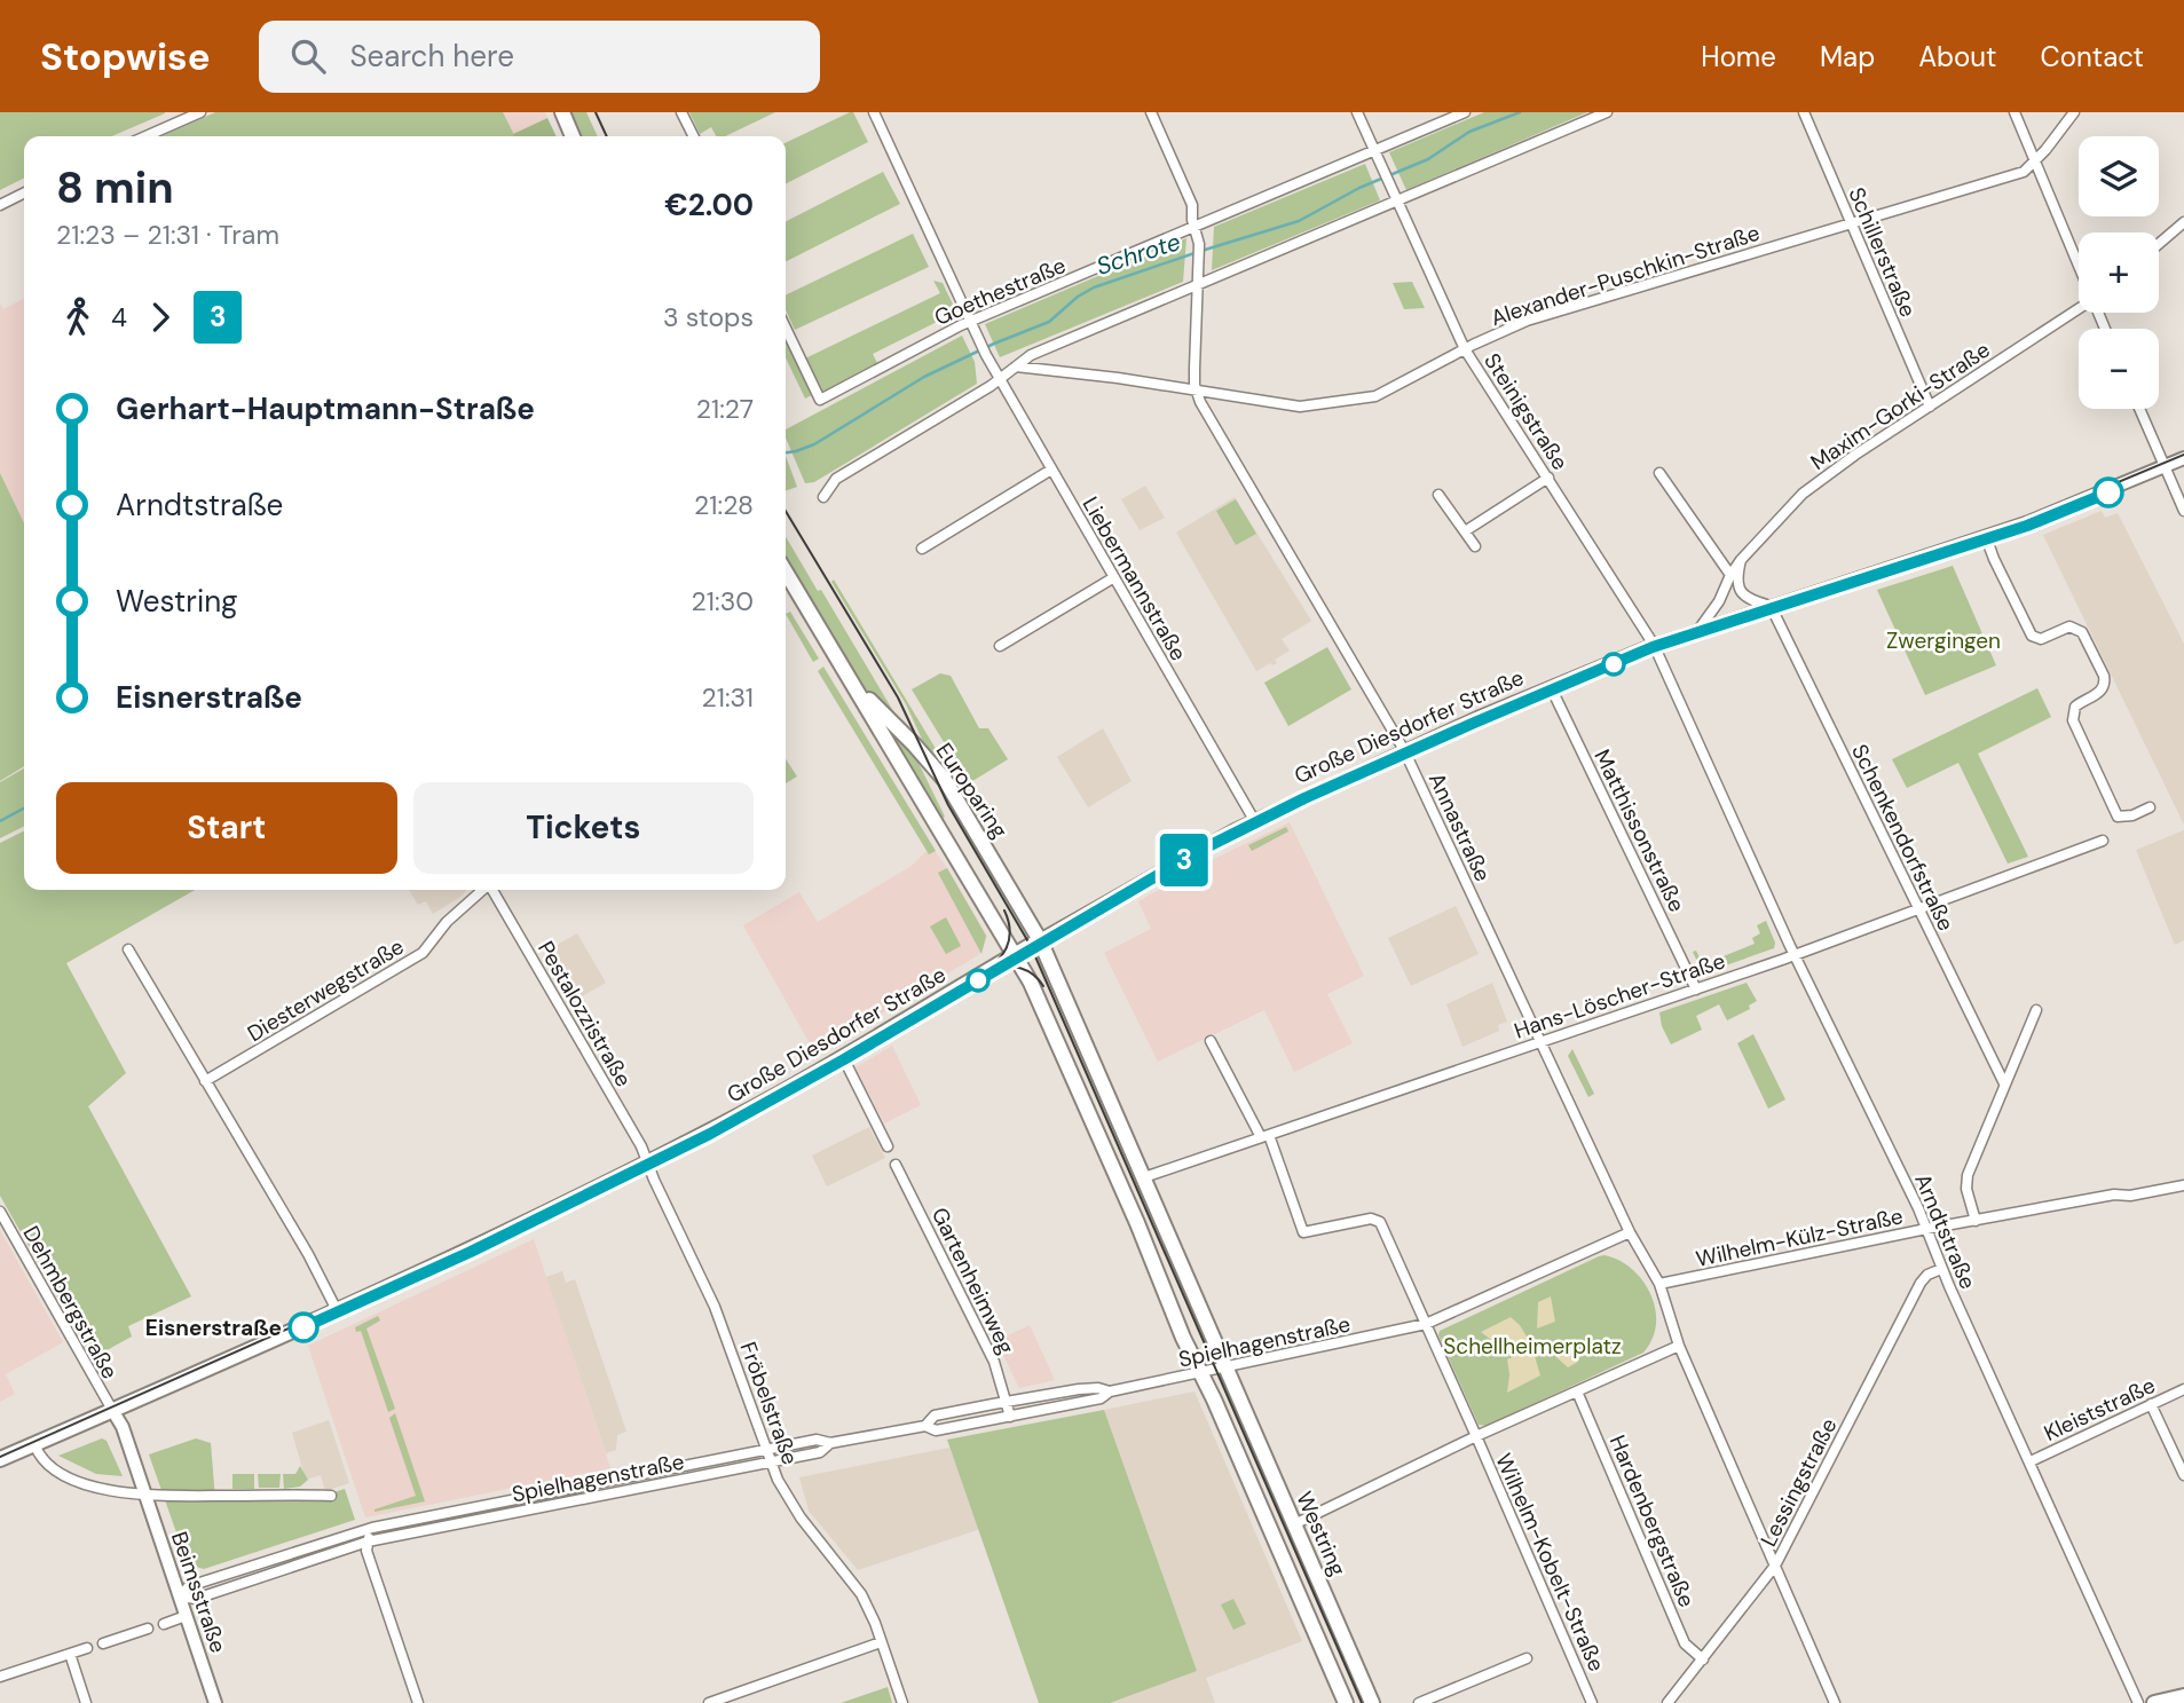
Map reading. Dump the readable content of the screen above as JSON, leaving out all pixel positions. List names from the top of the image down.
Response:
{
  "streets": {
    "main road": ["Große Diesdorfer Straße", "Europaring", "Westring"],
    "street": [
      "Schillerstraße",
      "Alexander-Puschkin-Straße",
      "Goethestraße",
      "Maxim-Gorki-Straße",
      "Steinigstraße",
      "Liebermannstraße",
      "Annastraße",
      "Matthissonstraße",
      "Schenkendorfstraße",
      "Diesterwegstraße",
      "Hans-Löscher-Straße",
      "Pestalozzistraße",
      "Arndtstraße",
      "Wilhelm-Külz-Straße",
      "Gartenheimweg",
      "Dehmbergstraße",
      "Spielhagenstraße",
      "Fröbelstraße",
      "Kleiststraße",
      "Lessingstraße",
      "Hardenbergstraße",
      "Wilhelm-Kobelt-Straße",
      "Beimsstraße"
    ]
  },
  "crossings": [
    ["Schillerstraße", "Alexander-Puschkin-Straße"],
    ["Schillerstraße", "Maxim-Gorki-Straße"],
    ["Alexander-Puschkin-Straße", "Steinigstraße"],
    ["Alexander-Puschkin-Straße", "Annastraße"],
    ["Goethestraße", "Steinigstraße"],
    ["Goethestraße", "Liebermannstraße"],
    ["Goethestraße", "Annastraße"],
    ["Maxim-Gorki-Straße", "Große Diesdorfer Straße"],
    ["Steinigstraße", "Große Diesdorfer Straße"],
    ["Steinigstraße", "Arndtstraße"],
    ["Liebermannstraße", "Große Diesdorfer Straße"],
    ["Große Diesdorfer Straße", "Europaring"],
    ["Große Diesdorfer Straße", "Annastraße"],
    ["Große Diesdorfer Straße", "Matthissonstraße"],
    ["Große Diesdorfer Straße", "Schenkendorfstraße"],
    ["Große Diesdorfer Straße", "Pestalozzistraße"],
    ["Große Diesdorfer Straße", "Arndtstraße"],
    ["Große Diesdorfer Straße", "Dehmbergstraße"],
    ["Große Diesdorfer Straße", "Fröbelstraße"],
    ["Große Diesdorfer Straße", "Westring"],
    ["Große Diesdorfer Straße", "Beimsstraße"],
    ["Europaring", "Westring"],
    ["Annastraße", "Hans-Löscher-Straße"],
    ["Annastraße", "Wilhelm-Külz-Straße"],
    ["Annastraße", "Lessingstraße"],
    ["Matthissonstraße", "Hans-Löscher-Straße"],
    ["Schenkendorfstraße", "Hans-Löscher-Straße"],
    ["Hans-Löscher-Straße", "Arndtstraße"],
    ["Hans-Löscher-Straße", "Westring"],
    ["Pestalozzistraße", "Fröbelstraße"],
    ["Arndtstraße", "Wilhelm-Külz-Straße"],
    ["Arndtstraße", "Kleiststraße"],
    ["Arndtstraße", "Lessingstraße"],
    ["Gartenheimweg", "Spielhagenstraße"],
    ["Dehmbergstraße", "Beimsstraße"],
    ["Spielhagenstraße", "Fröbelstraße"],
    ["Spielhagenstraße", "Westring"],
    ["Spielhagenstraße", "Beimsstraße"],
    ["Lessingstraße", "Hardenbergstraße"]
  ],
  "water": ["Schrote"],
  "parks": ["Zwergingen", "Schellheimerplatz"],
  "places": ["Eisnerstraße"],
  "lines": ["tram line 3"],
  "page": {
    "header": "Stopwise",
    "search": "Search here",
    "nav": [
      "Home",
      "Map",
      "About",
      "Contact"
    ],
    "on_map": "3",
    "map_buttons": ["+", "−"],
    "heading": ["8 min", "21:23 – 21:31 · Tram", "€2.00"],
    "legs": ["4", "3", "3 stops"],
    "list": [
      {
        "name": "Gerhart-Hauptmann-Straße",
        "value": "21:27"
      },
      {
        "name": "Arndtstraße",
        "value": "21:28"
      },
      {
        "name": "Westring",
        "value": "21:30"
      },
      {
        "name": "Eisnerstraße",
        "value": "21:31"
      }
    ],
    "buttons": ["Start", "Tickets"]
  }
}
